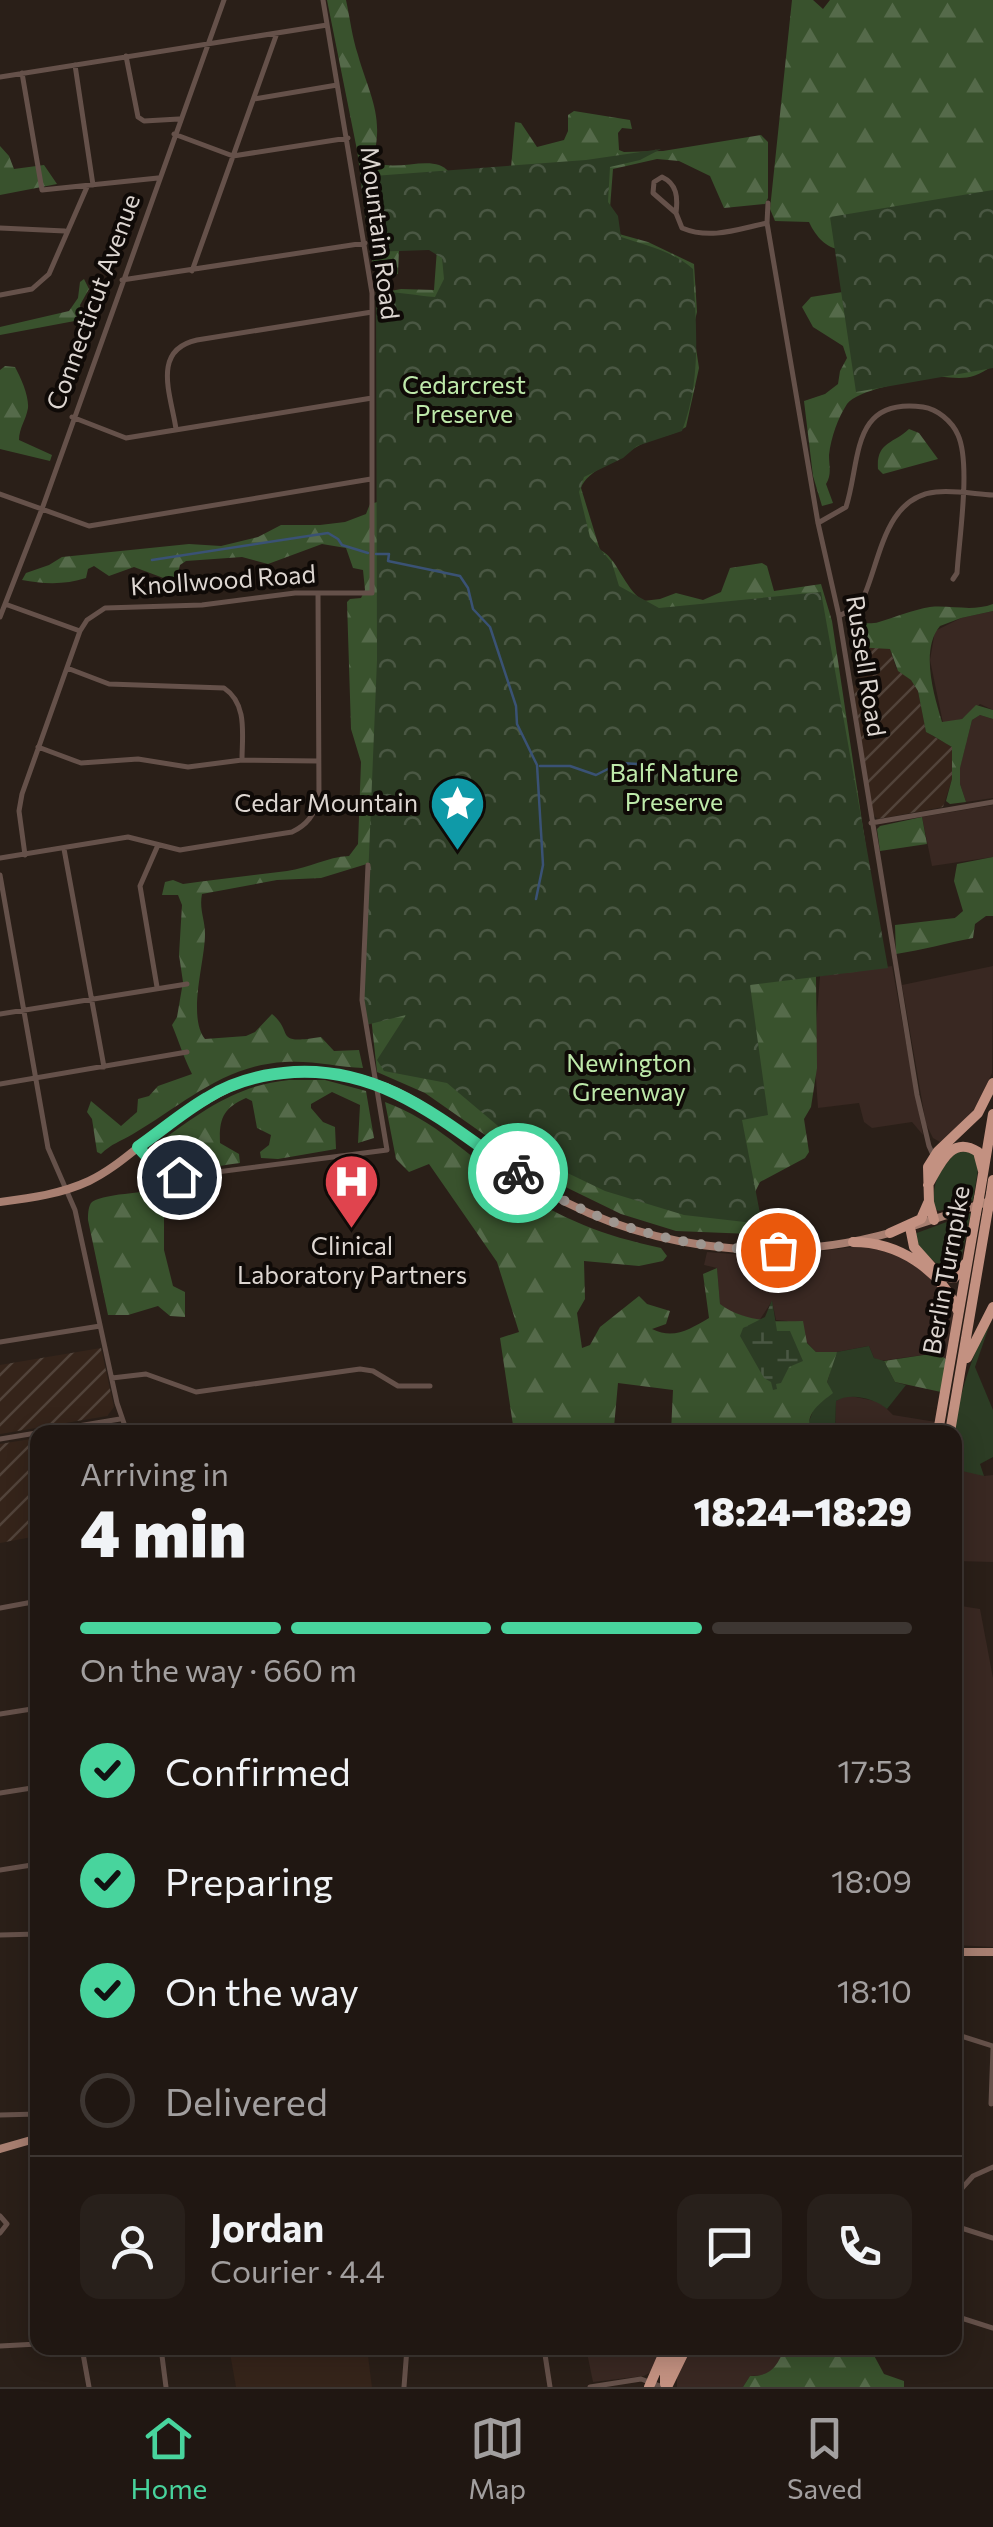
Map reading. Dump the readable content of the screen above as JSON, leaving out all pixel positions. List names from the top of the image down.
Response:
{
  "streets": {
    "highway": ["Berlin Turnpike"],
    "street": [
      "Mountain Road",
      "Connecticut Avenue",
      "Knollwood Road",
      "Russell Road"
    ]
  },
  "crossings": [
    ["Mountain Road", "Knollwood Road"]
  ],
  "parks": ["Cedarcrest Preserve", "Balf Nature Preserve", "Newington Greenway"],
  "places": {
    "place": ["Cedar Mountain"],
    "hospital": ["Clinical Laboratory Partners"]
  },
  "page": {
    "heading": ["4 min", "Arriving in", "18:24–18:29"],
    "panel": ["Jordan", "Courier · 4.4"],
    "bar": "On the way · 660 m",
    "list": [
      ["Confirmed", "17:53"],
      ["Preparing", "18:09"],
      ["On the way", "18:10"],
      "Delivered"
    ],
    "tabs": ["Home", "Map", "Saved"]
  }
}
